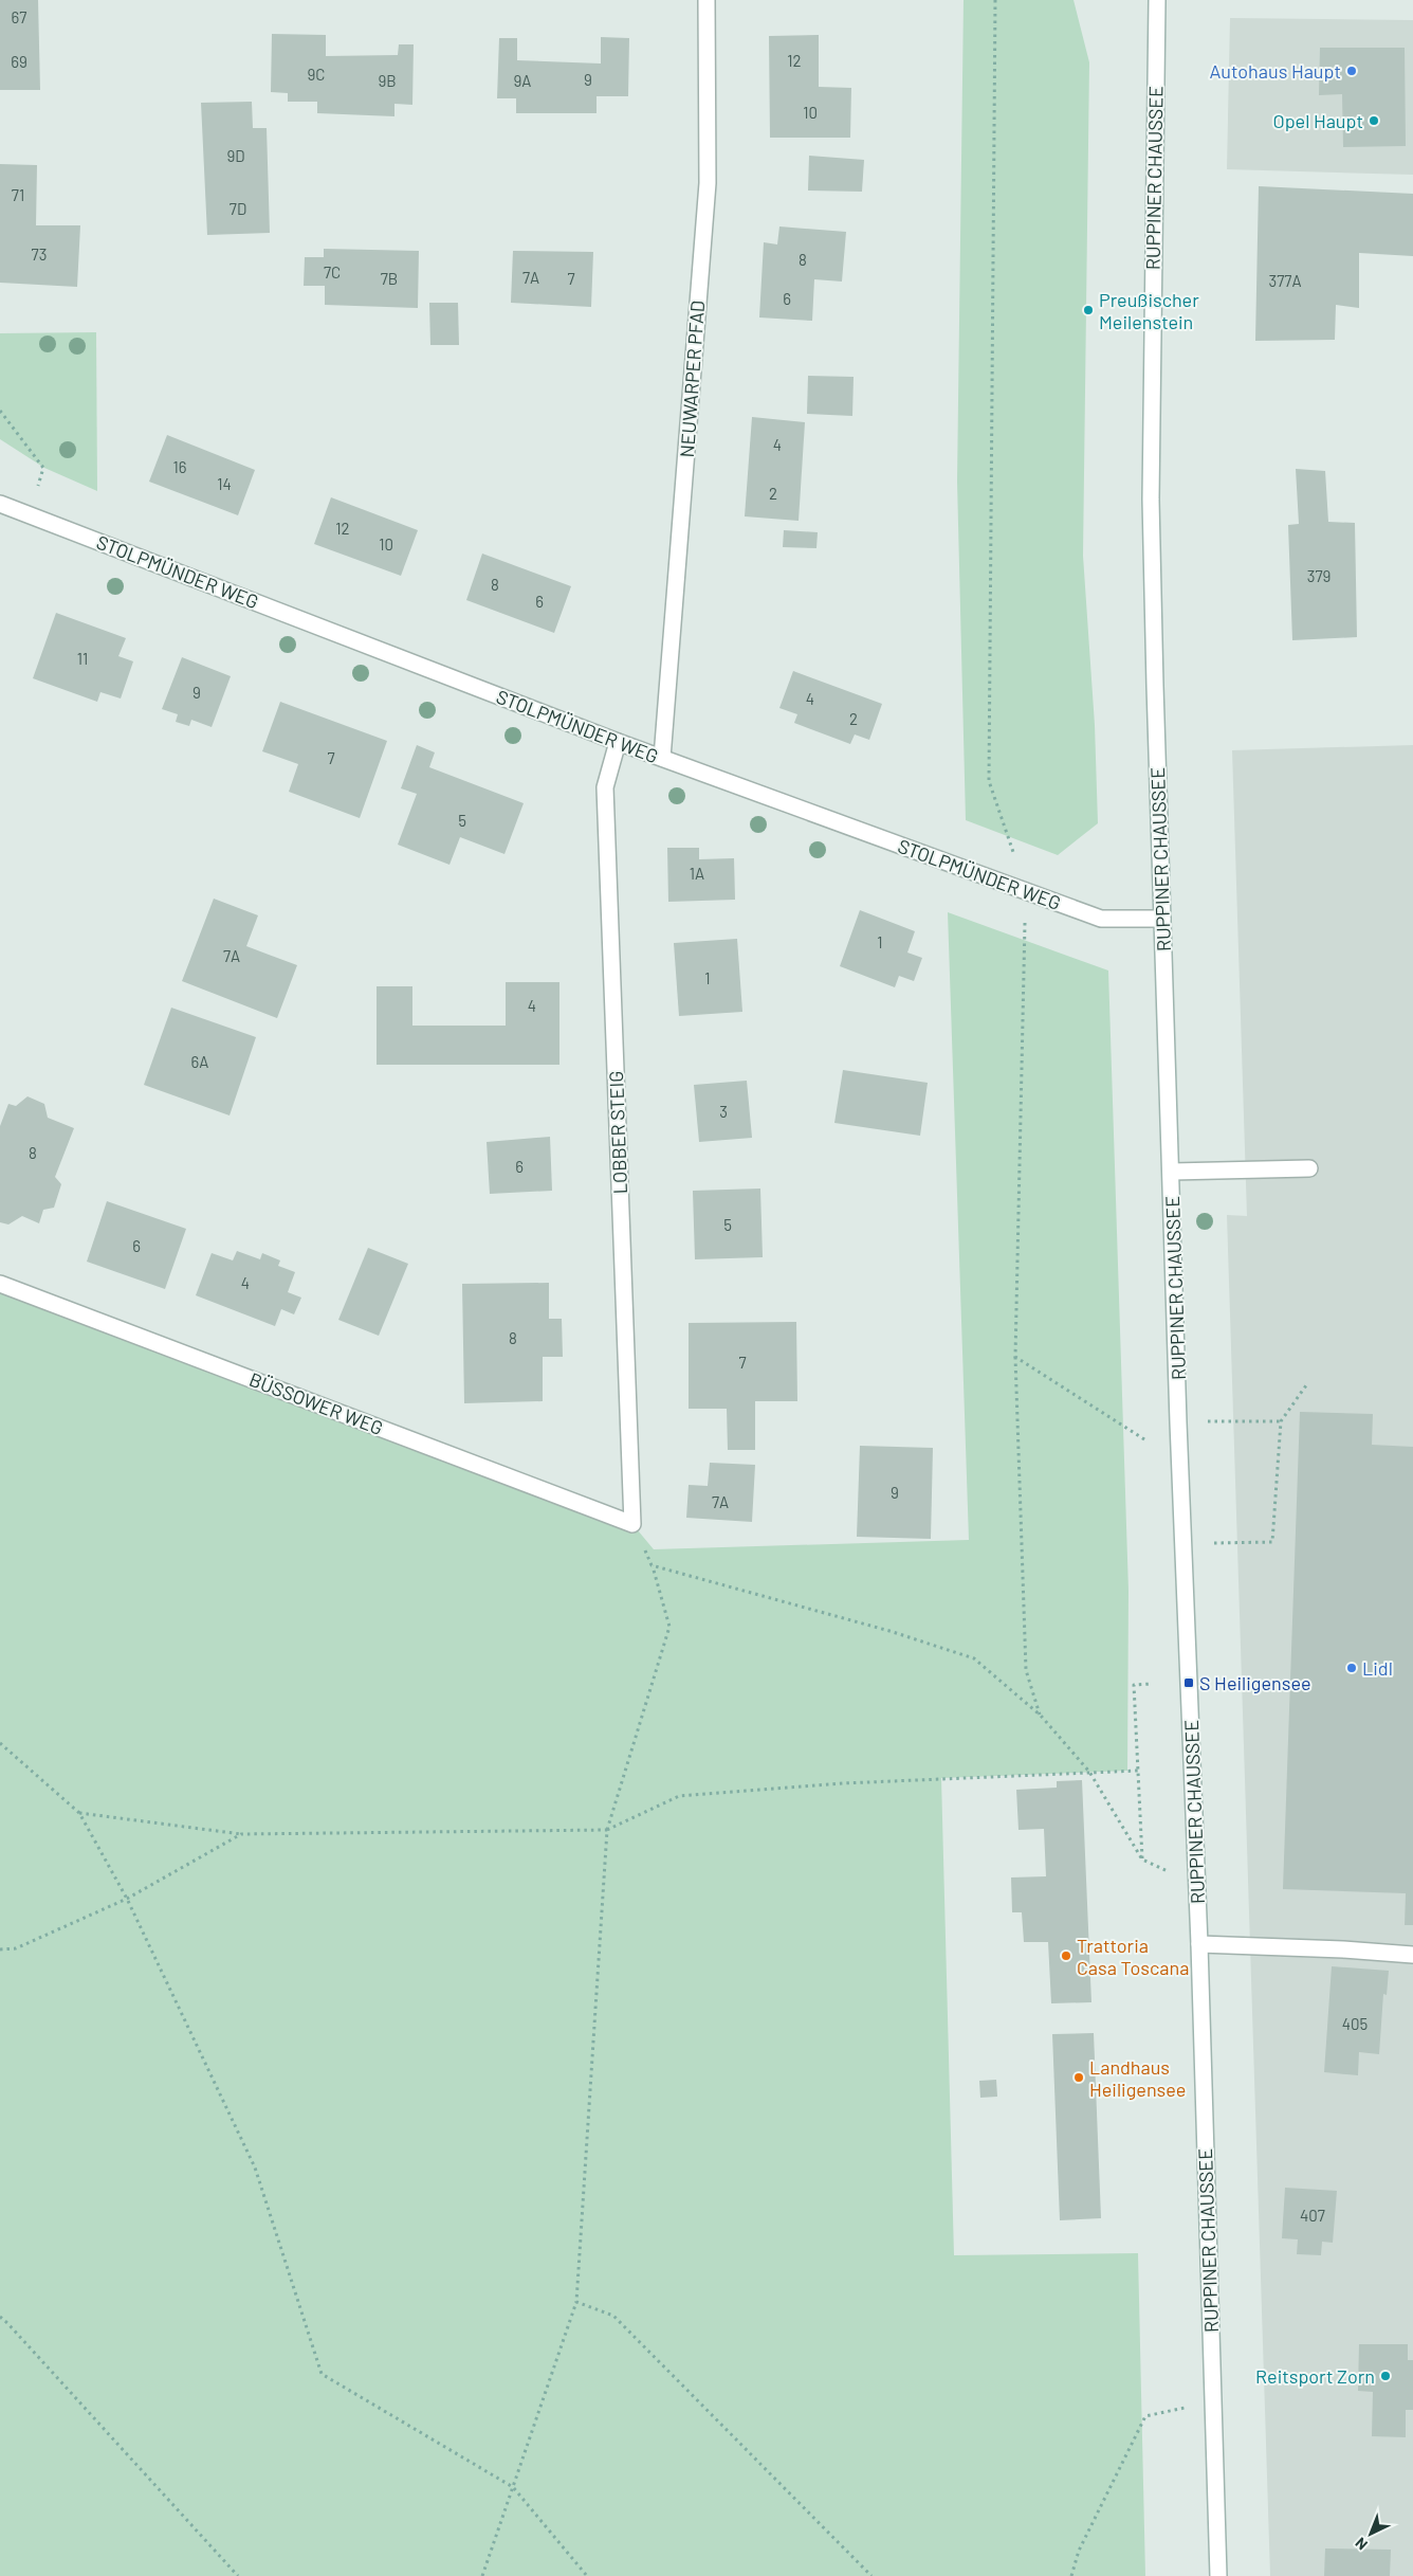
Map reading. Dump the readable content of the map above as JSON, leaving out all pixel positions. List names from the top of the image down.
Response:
{
  "streets": {
    "street": [
      "RUPPINER CHAUSSEE",
      "NEUWARPER PFAD",
      "STOLPMÜNDER WEG",
      "LOBBER STEIG",
      "BÜSSOWER WEG"
    ]
  },
  "crossings": [
    ["RUPPINER CHAUSSEE", "STOLPMÜNDER WEG"],
    ["NEUWARPER PFAD", "STOLPMÜNDER WEG"],
    ["STOLPMÜNDER WEG", "LOBBER STEIG"],
    ["LOBBER STEIG", "BÜSSOWER WEG"]
  ],
  "places": {
    "other": [
      "Autohaus Haupt",
      "Opel Haupt",
      "Preußischer Meilenstein",
      "Lidl",
      "Trattoria Casa Toscana",
      "Landhaus Heiligensee",
      "Reitsport Zorn"
    ],
    "transit": ["S Heiligensee"]
  },
  "house_numbers": [
    "67",
    "12",
    "69",
    "9C",
    "9",
    "9B",
    "9A",
    "10",
    "9D",
    "71",
    "7D",
    "73",
    "8",
    "7C",
    "7A",
    "7B",
    "7",
    "377A",
    "6",
    "4",
    "16",
    "14",
    "2",
    "12",
    "10",
    "379",
    "8",
    "6",
    "11",
    "9",
    "4",
    "2",
    "7",
    "5",
    "1A",
    "1",
    "7A",
    "1",
    "4",
    "6A",
    "3",
    "8",
    "6",
    "5",
    "6",
    "4",
    "8",
    "7",
    "9",
    "7A",
    "405",
    "407"
  ],
  "north": "bottom left"
}
